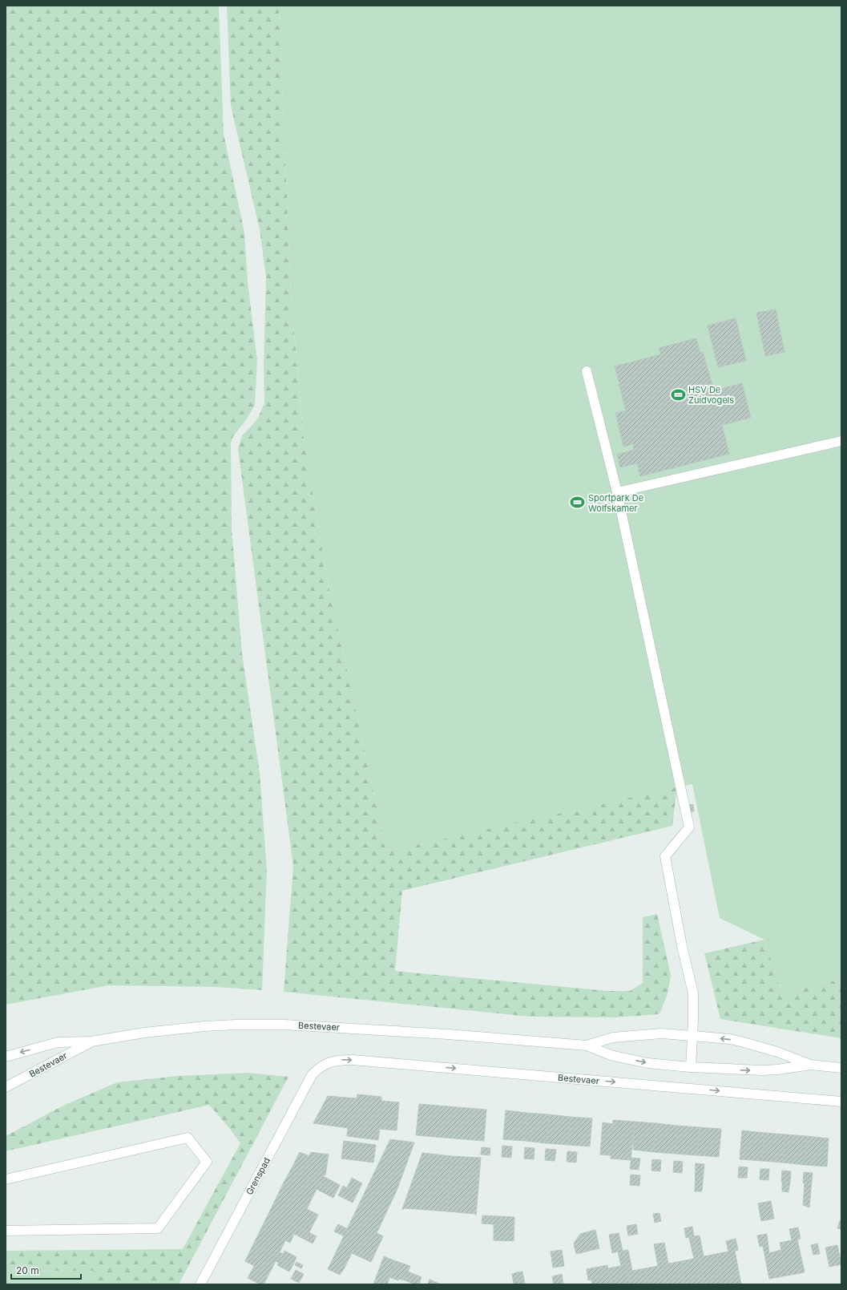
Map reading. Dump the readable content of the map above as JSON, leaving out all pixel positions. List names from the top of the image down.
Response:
{
  "streets": {
    "main road": ["Bestevaer", "Grenspad"]
  },
  "crossings": [
    ["Bestevaer", "Grenspad"]
  ],
  "places": {
    "sports": ["HSV De Zuidvogels", "Sportpark De Wolfskamer"]
  },
  "scale_bar": "20 m"
}
